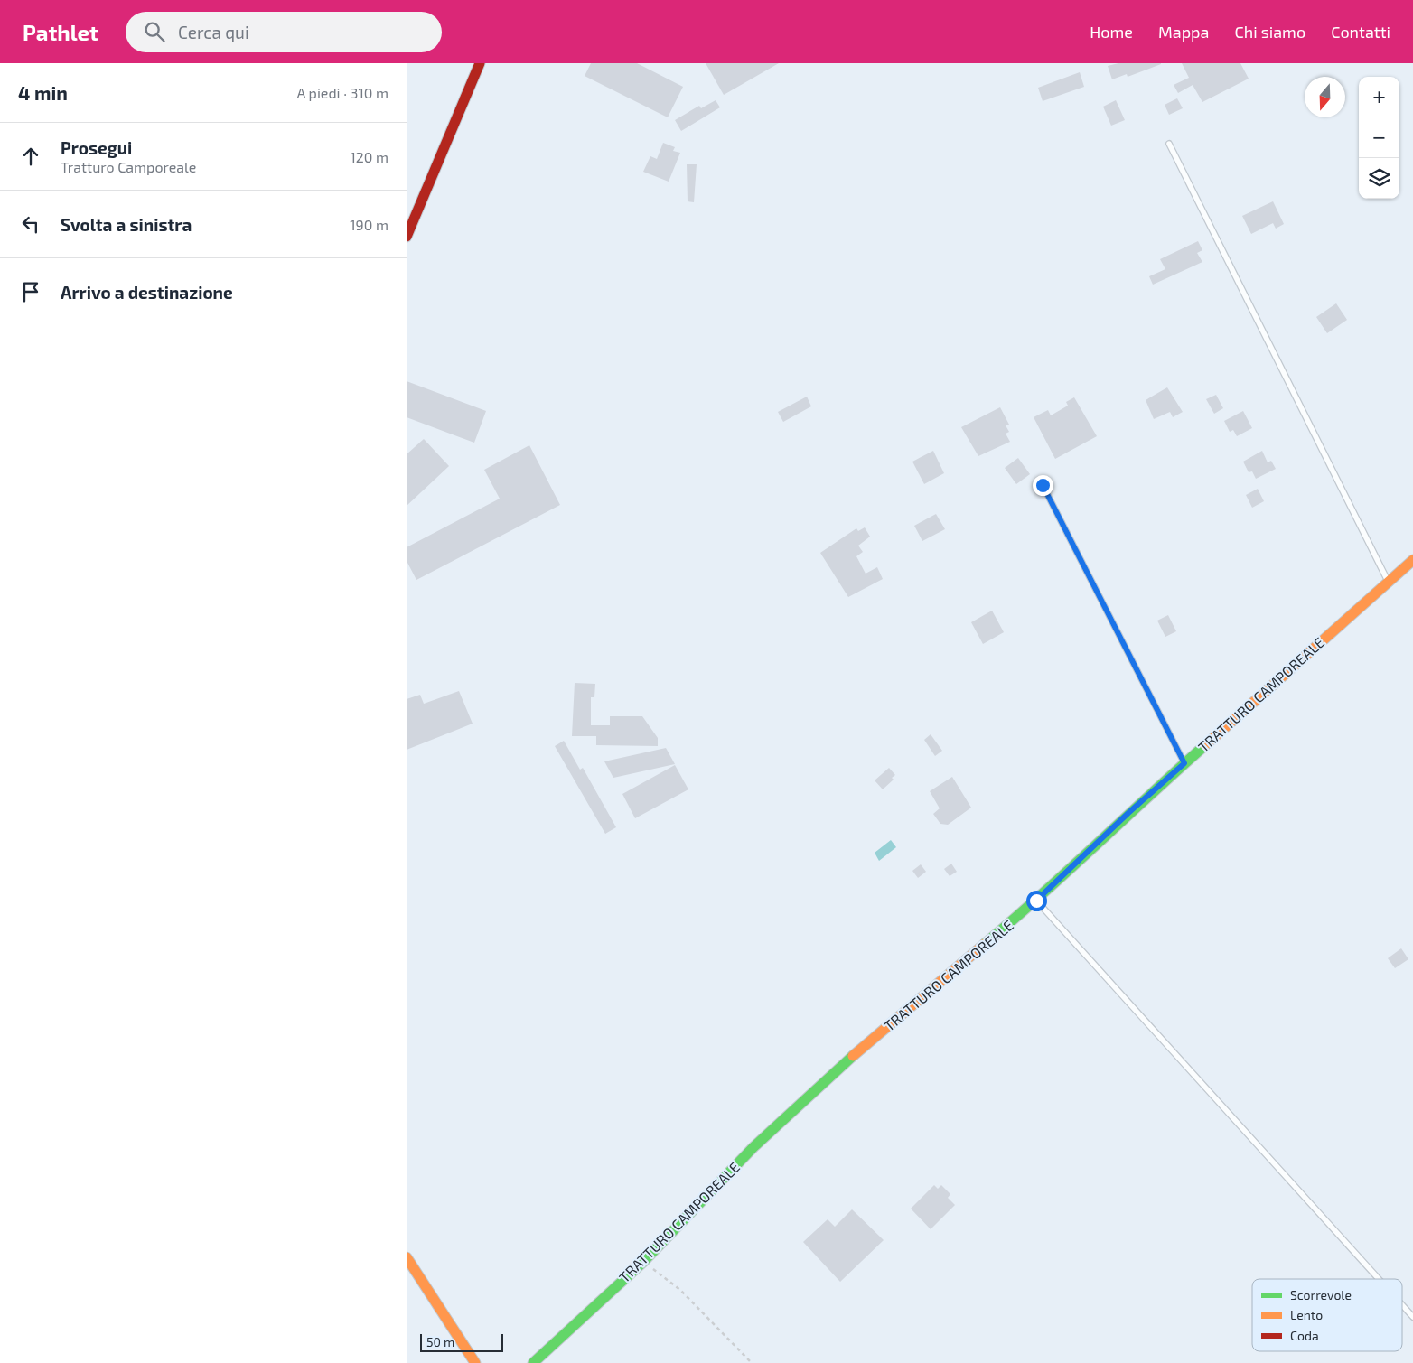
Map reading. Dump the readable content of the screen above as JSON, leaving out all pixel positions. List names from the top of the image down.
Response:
{
  "streets": {
    "street": ["TRATTURO CAMPOREALE"]
  },
  "legend": ["Scorrevole", "Lento", "Coda"],
  "scale_bar": "50 m",
  "north": "bottom",
  "page": {
    "header": "Pathlet",
    "search": "Cerca qui",
    "nav": [
      "Home",
      "Mappa",
      "Chi siamo",
      "Contatti"
    ],
    "heading": ["4 min", "A piedi · 310 m"],
    "map_buttons": ["+", "−"],
    "list": [
      ["Prosegui", "Tratturo Camporeale", "120 m"],
      ["Svolta a sinistra", "190 m"],
      "Arrivo a destinazione"
    ],
    "scale": "50 m"
  }
}
